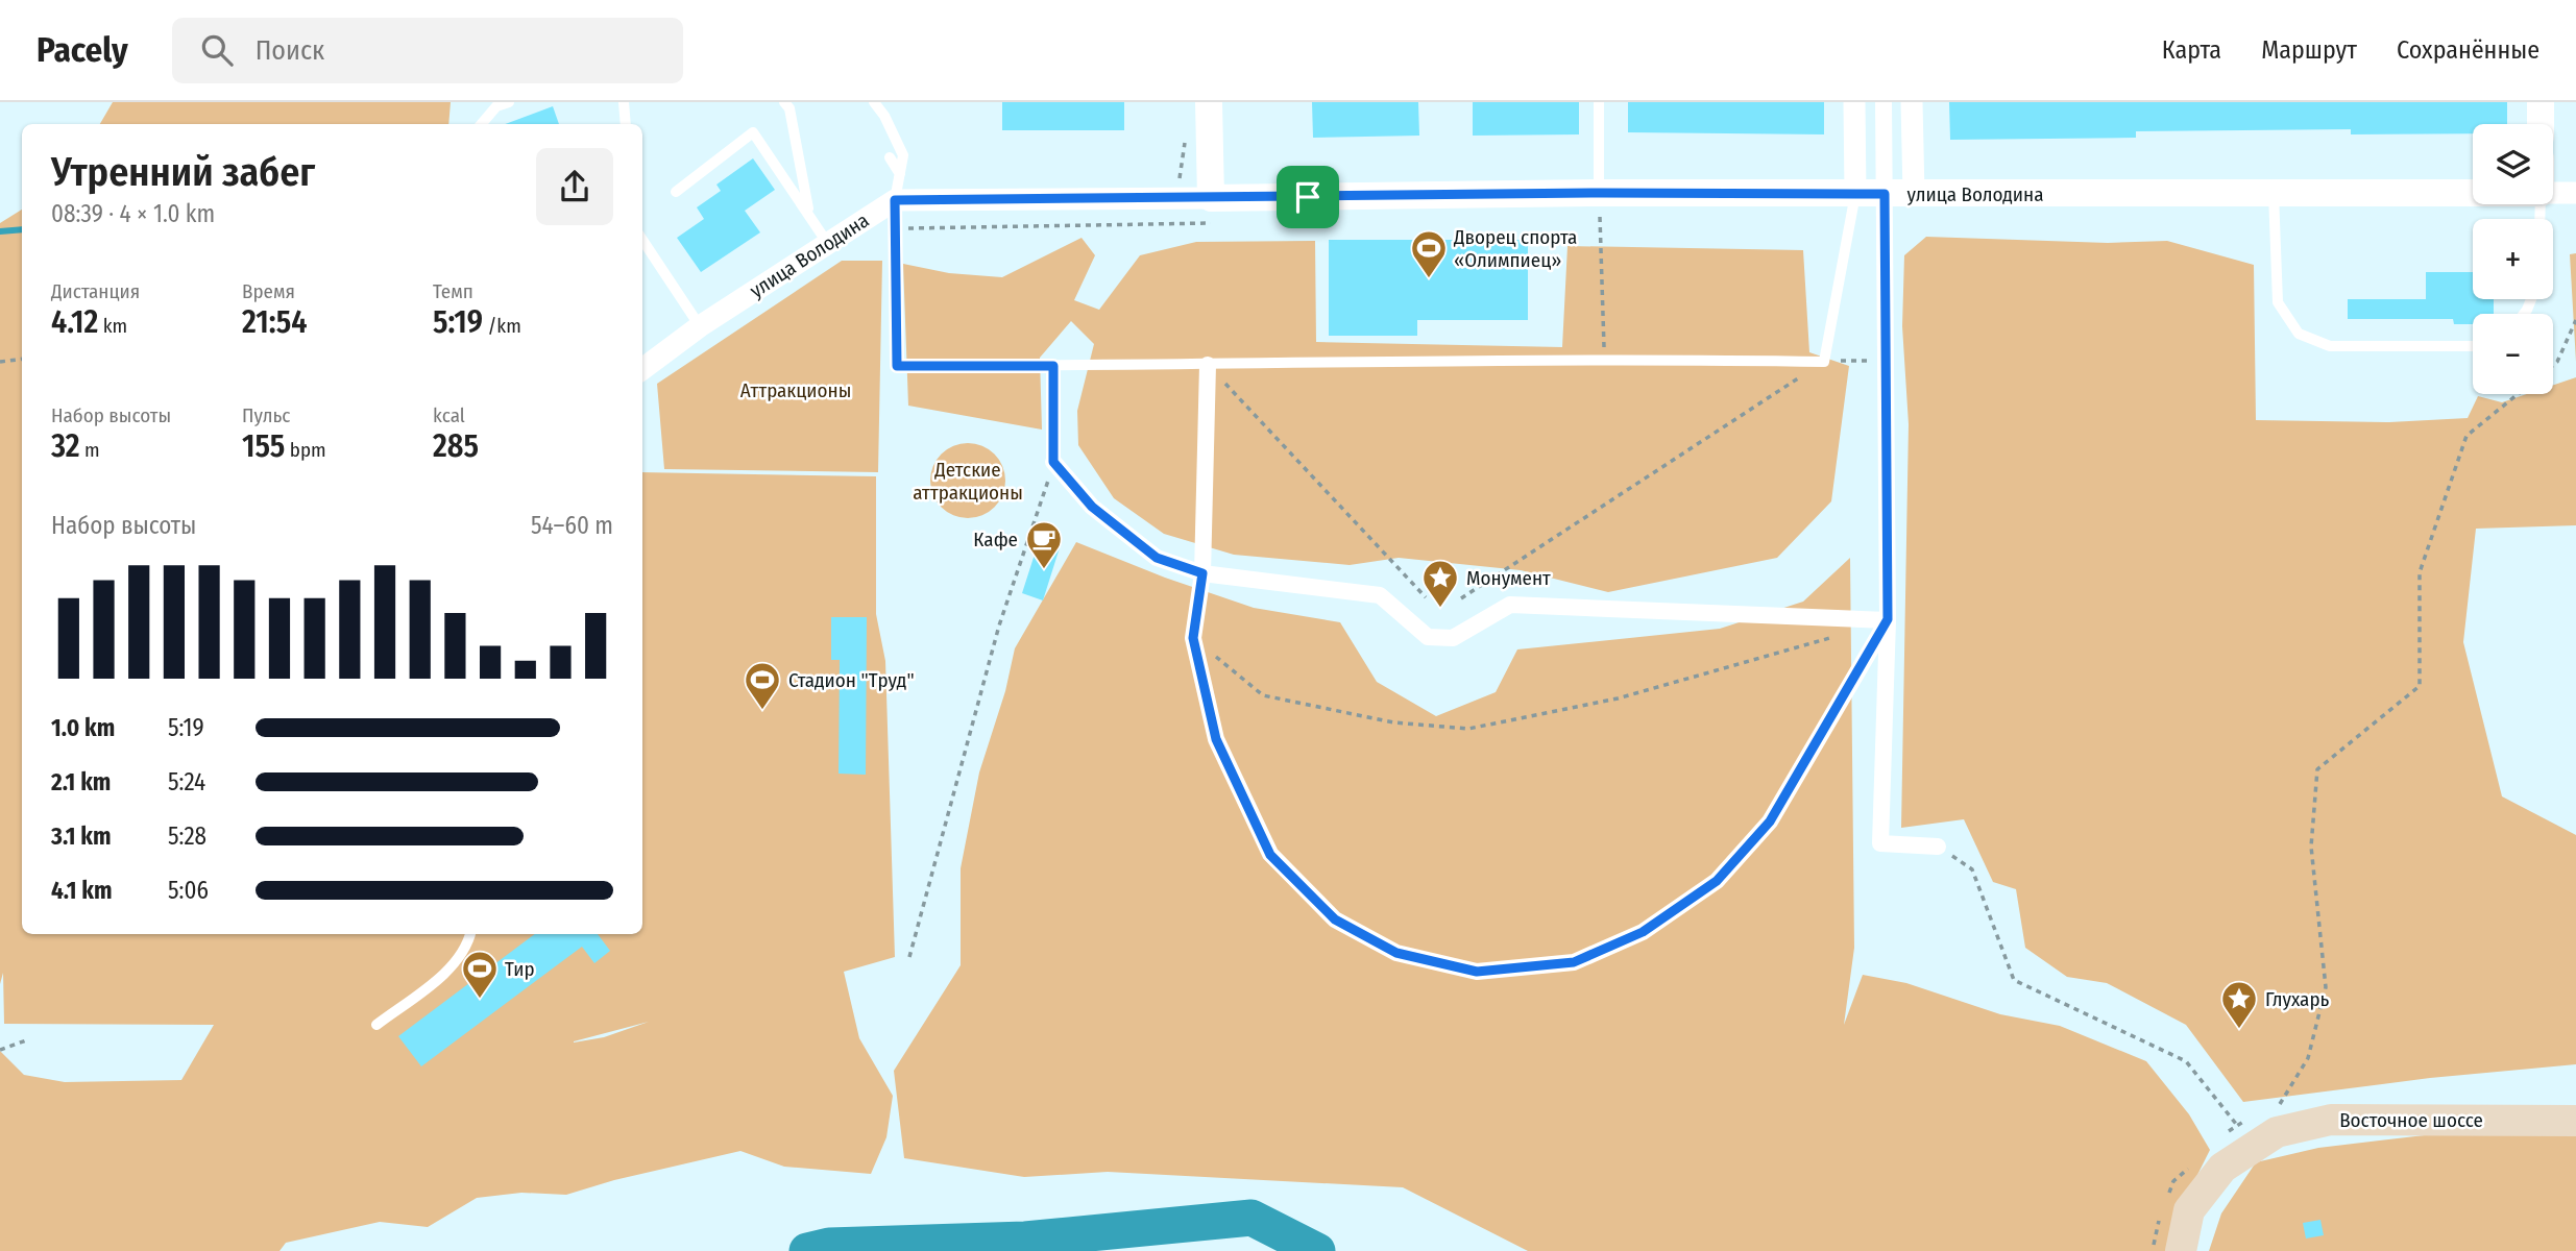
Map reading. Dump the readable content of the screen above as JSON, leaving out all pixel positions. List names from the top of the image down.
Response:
{
  "streets": {
    "main road": ["Восточное шоссе"],
    "street": ["улица Володина"]
  },
  "parks": ["Аттракционы", "Детские аттракционы"],
  "places": {
    "sports": ["Дворец спорта «Олимпиец»", "Стадион \"Труд\"", "Тир"],
    "cafe": ["Кафе"],
    "place": ["Монумент", "Глухарь"]
  },
  "page": {
    "header": "Pacely",
    "search": "Поиск",
    "nav": ["Карта", "Маршрут", "Сохранённые"],
    "map_buttons": ["+", "−"],
    "heading": ["Утренний забег", "08:39 · 4 × 1.0 km"],
    "stats": [
      ["Дистанция", "4.12 km"],
      ["Время", "21:54"],
      ["Темп", "5:19 /km"],
      ["Набор высоты", "32 m"],
      ["Пульс", "155 bpm"],
      ["kcal", "285"]
    ],
    "chart": ["Набор высоты", "54–60 m"],
    "list": [
      {
        "name": "1.0 km",
        "note": "5:19"
      },
      {
        "name": "2.1 km",
        "note": "5:24"
      },
      {
        "name": "3.1 km",
        "note": "5:28"
      },
      {
        "name": "4.1 km",
        "note": "5:06"
      }
    ]
  }
}
